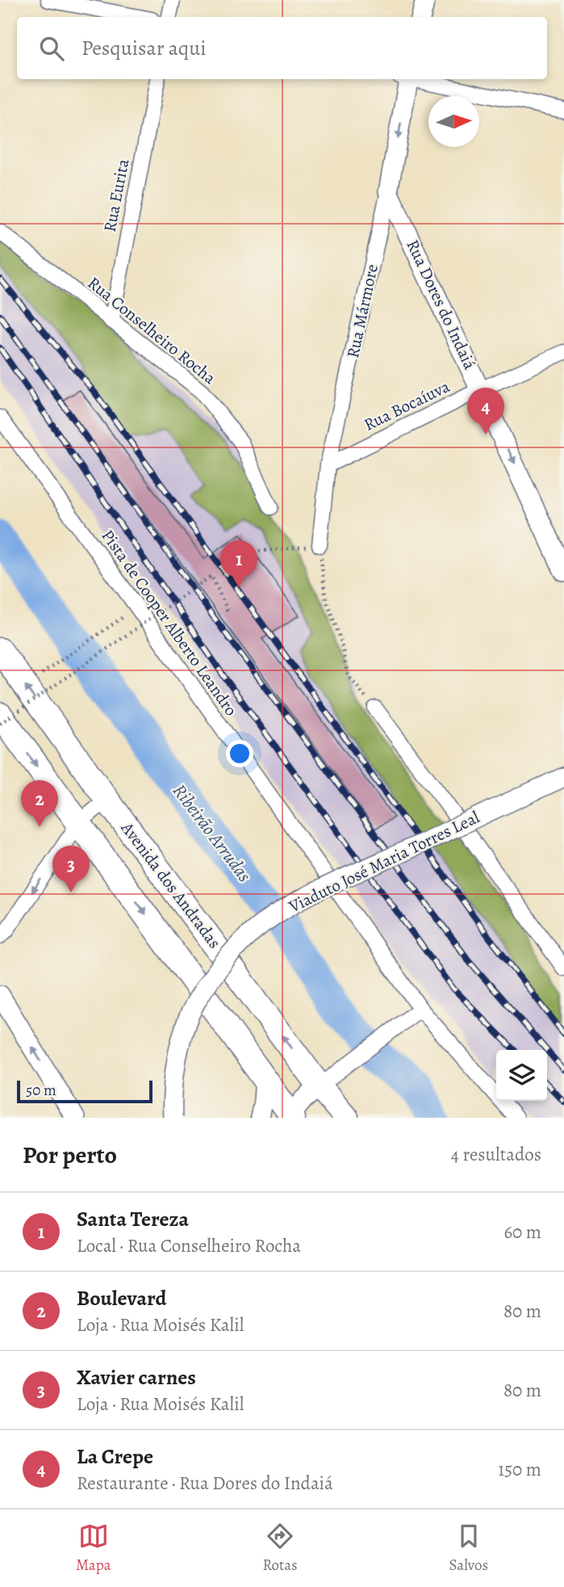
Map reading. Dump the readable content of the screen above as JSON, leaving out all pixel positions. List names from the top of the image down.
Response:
{
  "streets": {
    "main road": ["Avenida dos Andradas"],
    "street": [
      "Rua Eurita",
      "Rua Dores do Indaiá",
      "Rua Mármore",
      "Rua Conselheiro Rocha",
      "Rua Bocaíuva",
      "Pista de Cooper Alberto Leandro",
      "Viaduto José Maria Torres Leal"
    ]
  },
  "crossings": [
    ["Rua Eurita", "Rua Conselheiro Rocha"],
    ["Rua Dores do Indaiá", "Rua Mármore"],
    ["Rua Dores do Indaiá", "Rua Bocaíuva"],
    ["Rua Mármore", "Rua Bocaíuva"]
  ],
  "one_way": ["Rua Dores do Indaiá"],
  "water": ["Ribeirão Arrudas"],
  "scale_bar": "50 m",
  "north": "right",
  "page": {
    "search": "Pesquisar aqui",
    "pins": [
      "4",
      "1",
      "2",
      "3"
    ],
    "scale": "50 m",
    "heading": ["Por perto", "4 resultados"],
    "list": [
      {
        "mark": "1",
        "name": "Santa Tereza",
        "note": "Local · Rua Conselheiro Rocha",
        "value": "60 m"
      },
      {
        "mark": "2",
        "name": "Boulevard",
        "note": "Loja · Rua Moisés Kalil",
        "value": "80 m"
      },
      {
        "mark": "3",
        "name": "Xavier carnes",
        "note": "Loja · Rua Moisés Kalil",
        "value": "80 m"
      },
      {
        "mark": "4",
        "name": "La Crepe",
        "note": "Restaurante · Rua Dores do Indaiá",
        "value": "150 m"
      }
    ],
    "nav": ["Mapa", "Rotas", "Salvos"]
  }
}
